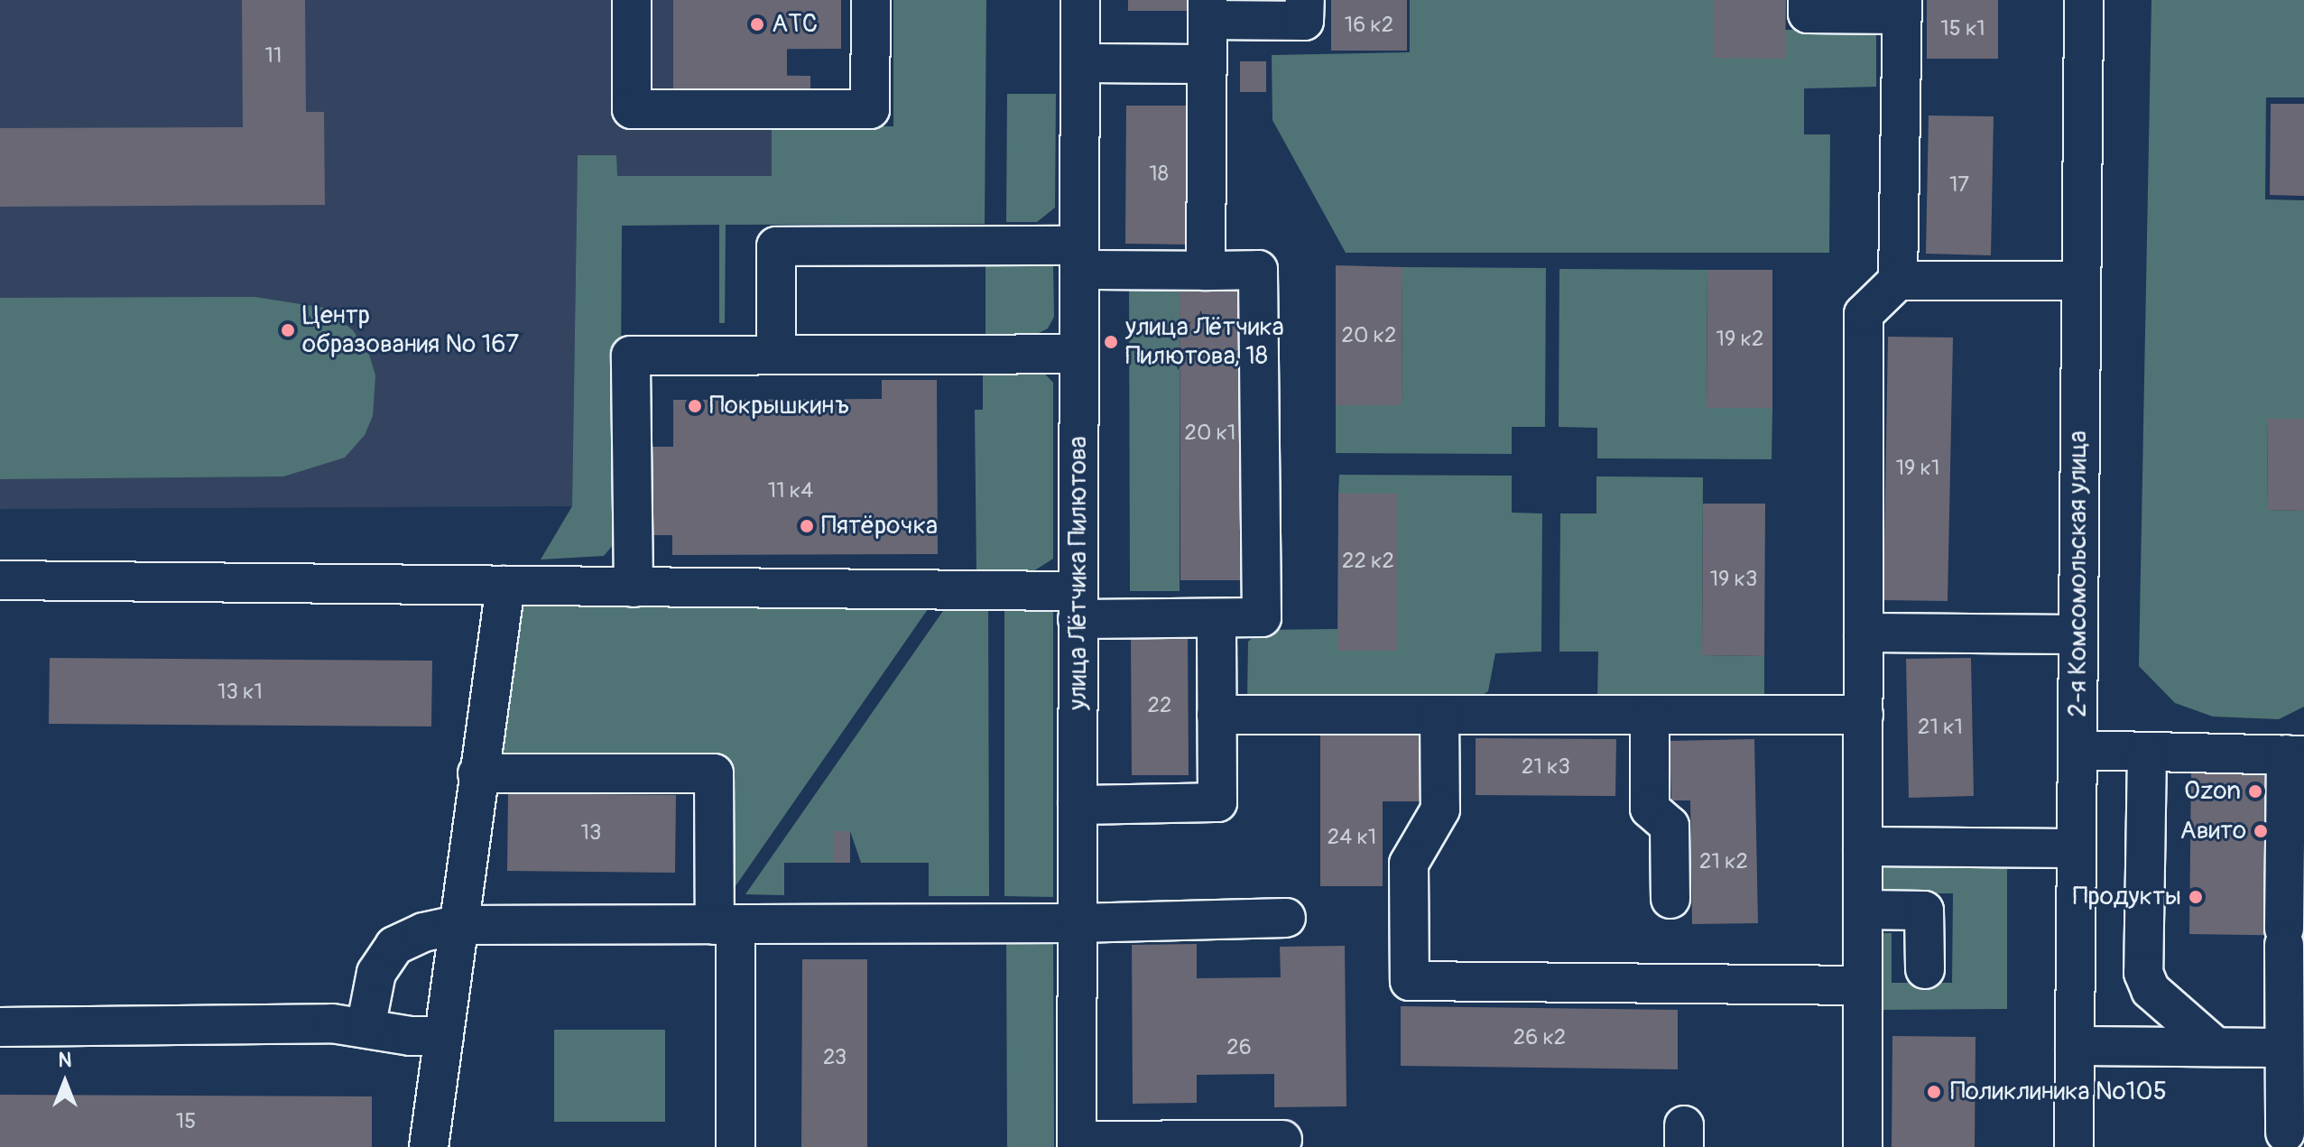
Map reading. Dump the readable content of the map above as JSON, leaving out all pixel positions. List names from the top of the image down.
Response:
{
  "streets": {
    "street": ["улица Лётчика Пилютова", "2-я Комсомольская улица"]
  },
  "places": [
    "АТС",
    "Центр образования № 167",
    "улица Лётчика Пилютова, 18",
    "Покрышкинъ",
    "Пятёрочка",
    "Ozon",
    "Авито",
    "Продукты",
    "Поликлиника №105"
  ],
  "house_numbers": [
    "16 к2",
    "15 к1",
    "11",
    "18",
    "17",
    "20 к2",
    "19 к2",
    "20 к1",
    "19 к1",
    "11 к4",
    "22 к2",
    "19 к3",
    "13 к1",
    "22",
    "21 к1",
    "21 к3",
    "13",
    "24 к1",
    "21 к2",
    "26 к2",
    "26",
    "23",
    "15"
  ],
  "north": "top"
}
